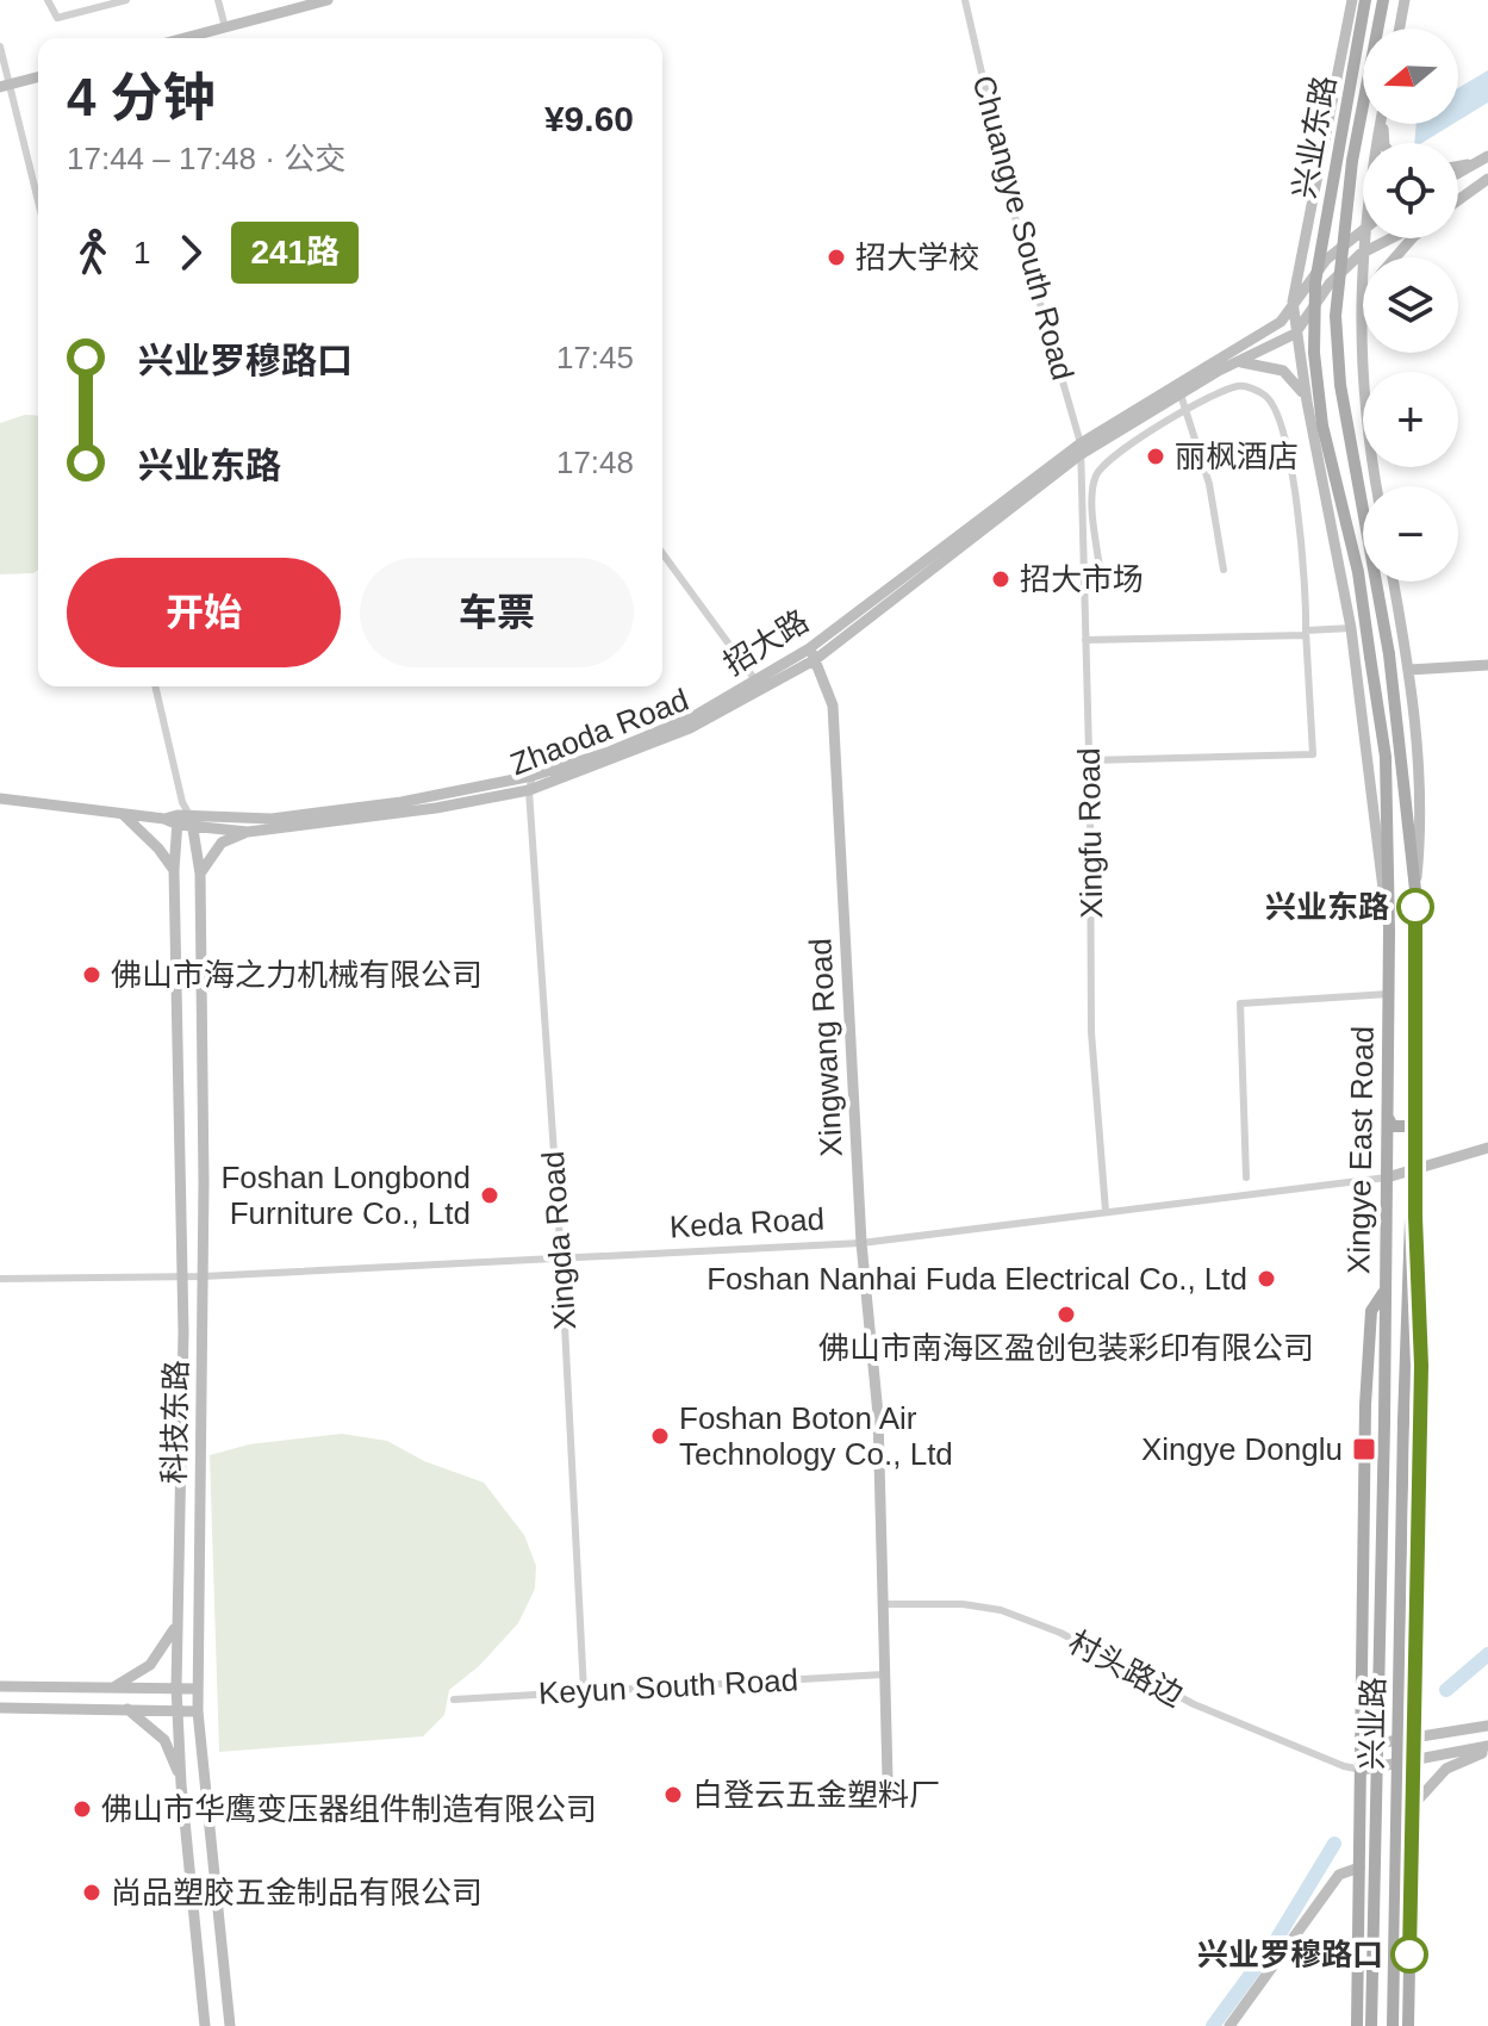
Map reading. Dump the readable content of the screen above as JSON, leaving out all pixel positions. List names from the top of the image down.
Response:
{
  "streets": {
    "main road": [
      "兴业东路",
      "招大路",
      "Zhaoda Road",
      "Xingwang Road",
      "Xingye East Road",
      "Keda Road",
      "科技东路",
      "兴业路"
    ],
    "street": [
      "Chuangye South Road",
      "Xingfu Road",
      "Xingda Road",
      "村头路边",
      "Keyun South Road"
    ]
  },
  "crossings": [
    ["Chuangye South Road", "Zhaoda Road"],
    ["Chuangye South Road", "Xingfu Road"],
    ["招大路", "Zhaoda Road"],
    ["招大路", "Xingwang Road"],
    ["招大路", "Xingda Road"],
    ["招大路", "科技东路"],
    ["Zhaoda Road", "Xingfu Road"],
    ["Zhaoda Road", "Xingwang Road"],
    ["Zhaoda Road", "Xingda Road"],
    ["Zhaoda Road", "科技东路"],
    ["Xingfu Road", "Keda Road"],
    ["Xingwang Road", "Keda Road"],
    ["Xingwang Road", "村头路边"],
    ["Xingwang Road", "Keyun South Road"],
    ["Xingye East Road", "Keda Road"],
    ["Keda Road", "Xingda Road"],
    ["Keda Road", "科技东路"],
    ["Xingda Road", "Keyun South Road"]
  ],
  "places": {
    "other": [
      "招大学校",
      "丽枫酒店",
      "招大市场",
      "兴业东路",
      "佛山市海之力机械有限公司",
      "Foshan Longbond Furniture Co., Ltd",
      "Foshan Nanhai Fuda Electrical Co., Ltd",
      "佛山市南海区盈创包装彩印有限公司",
      "Foshan Boton Air Technology Co., Ltd",
      "白登云五金塑料厂",
      "佛山市华鹰变压器组件制造有限公司",
      "尚品塑胶五金制品有限公司",
      "兴业罗穆路口"
    ],
    "transit": ["Xingye Donglu"]
  },
  "lines": ["bus line 241路"],
  "north": "left",
  "page": {
    "map_buttons": ["+", "−"],
    "heading": ["4 分钟", "17:44 – 17:48 · 公交", "¥9.60"],
    "legs": ["1", "241路"],
    "list": [
      {
        "name": "兴业罗穆路口",
        "value": "17:45"
      },
      {
        "name": "兴业东路",
        "value": "17:48"
      }
    ],
    "buttons": ["开始", "车票"]
  }
}
